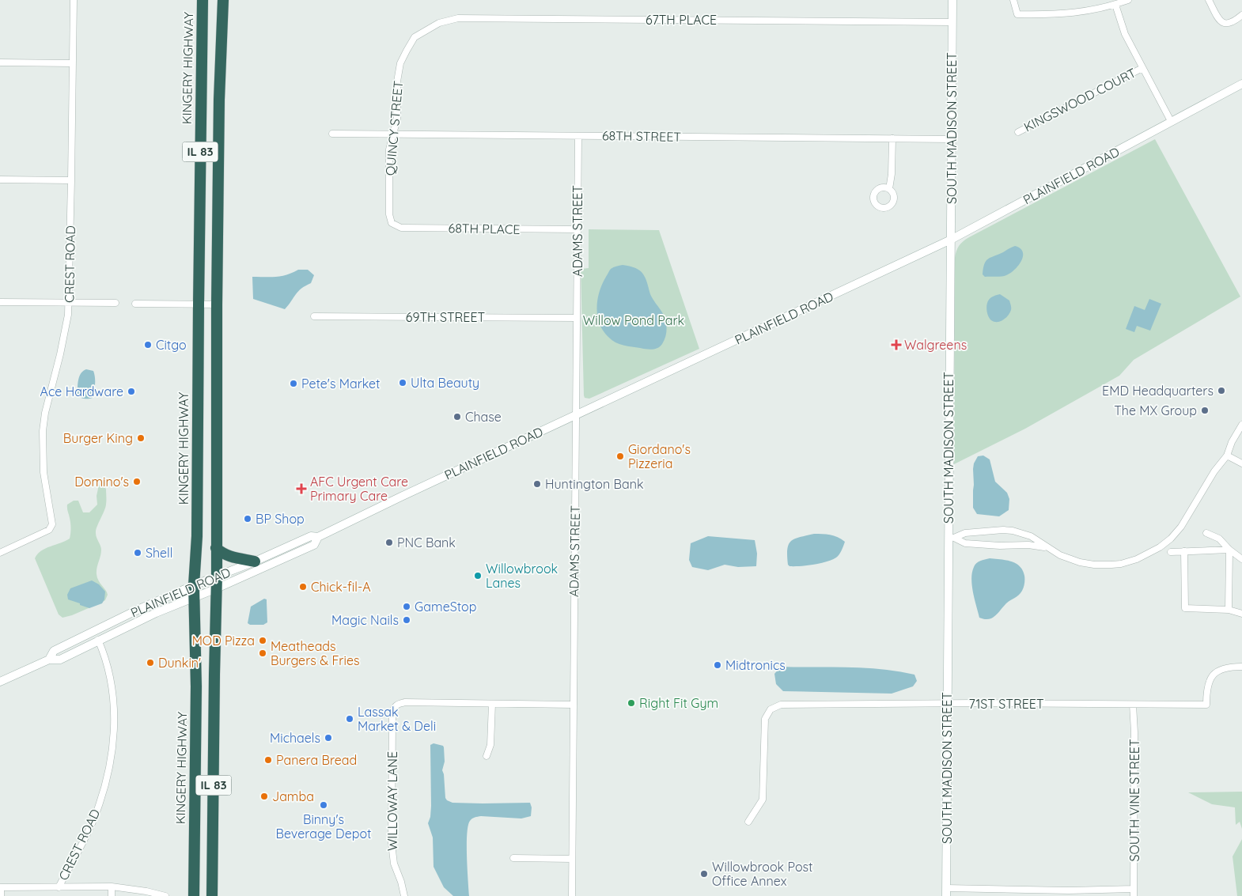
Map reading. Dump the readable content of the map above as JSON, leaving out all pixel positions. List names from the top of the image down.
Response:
{
  "streets": {
    "highway": ["KINGERY HIGHWAY", "IL 83"],
    "main road": ["SOUTH MADISON STREET", "PLAINFIELD ROAD"],
    "street": [
      "67TH PLACE",
      "KINGSWOOD COURT",
      "QUINCY STREET",
      "68TH STREET",
      "68TH PLACE",
      "ADAMS STREET",
      "CREST ROAD",
      "69TH STREET",
      "71ST STREET",
      "SOUTH VINE STREET",
      "WILLOWAY LANE"
    ]
  },
  "crossings": [
    ["67TH PLACE", "QUINCY STREET"],
    ["67TH PLACE", "SOUTH MADISON STREET"],
    ["KINGERY HIGHWAY", "PLAINFIELD ROAD"],
    ["QUINCY STREET", "68TH STREET"],
    ["QUINCY STREET", "68TH PLACE"],
    ["SOUTH MADISON STREET", "68TH STREET"],
    ["SOUTH MADISON STREET", "PLAINFIELD ROAD"],
    ["SOUTH MADISON STREET", "71ST STREET"],
    ["68TH STREET", "ADAMS STREET"],
    ["IL 83", "PLAINFIELD ROAD"],
    ["PLAINFIELD ROAD", "ADAMS STREET"],
    ["PLAINFIELD ROAD", "CREST ROAD"],
    ["68TH PLACE", "ADAMS STREET"],
    ["ADAMS STREET", "69TH STREET"],
    ["71ST STREET", "SOUTH VINE STREET"]
  ],
  "parks": ["Willow Pond Park"],
  "places": {
    "other": [
      "Citgo",
      "Ulta Beauty",
      "Pete's Market",
      "EMD Headquarters",
      "Ace Hardware",
      "The MX Group",
      "Chase",
      "Burger King",
      "Giordano's Pizzeria",
      "Domino's",
      "Huntington Bank",
      "BP Shop",
      "PNC Bank",
      "Shell",
      "Willowbrook Lanes",
      "Chick-fil-A",
      "GameStop",
      "Magic Nails",
      "MOD Pizza",
      "Meatheads Burgers & Fries",
      "Dunkin'",
      "Midtronics",
      "Right Fit Gym",
      "Lassak Market & Deli",
      "Michaels",
      "Panera Bread",
      "Jamba",
      "Binny's Beverage Depot",
      "Willowbrook Post Office Annex"
    ],
    "health": ["Walgreens", "AFC Urgent Care Primary Care"]
  }
}
